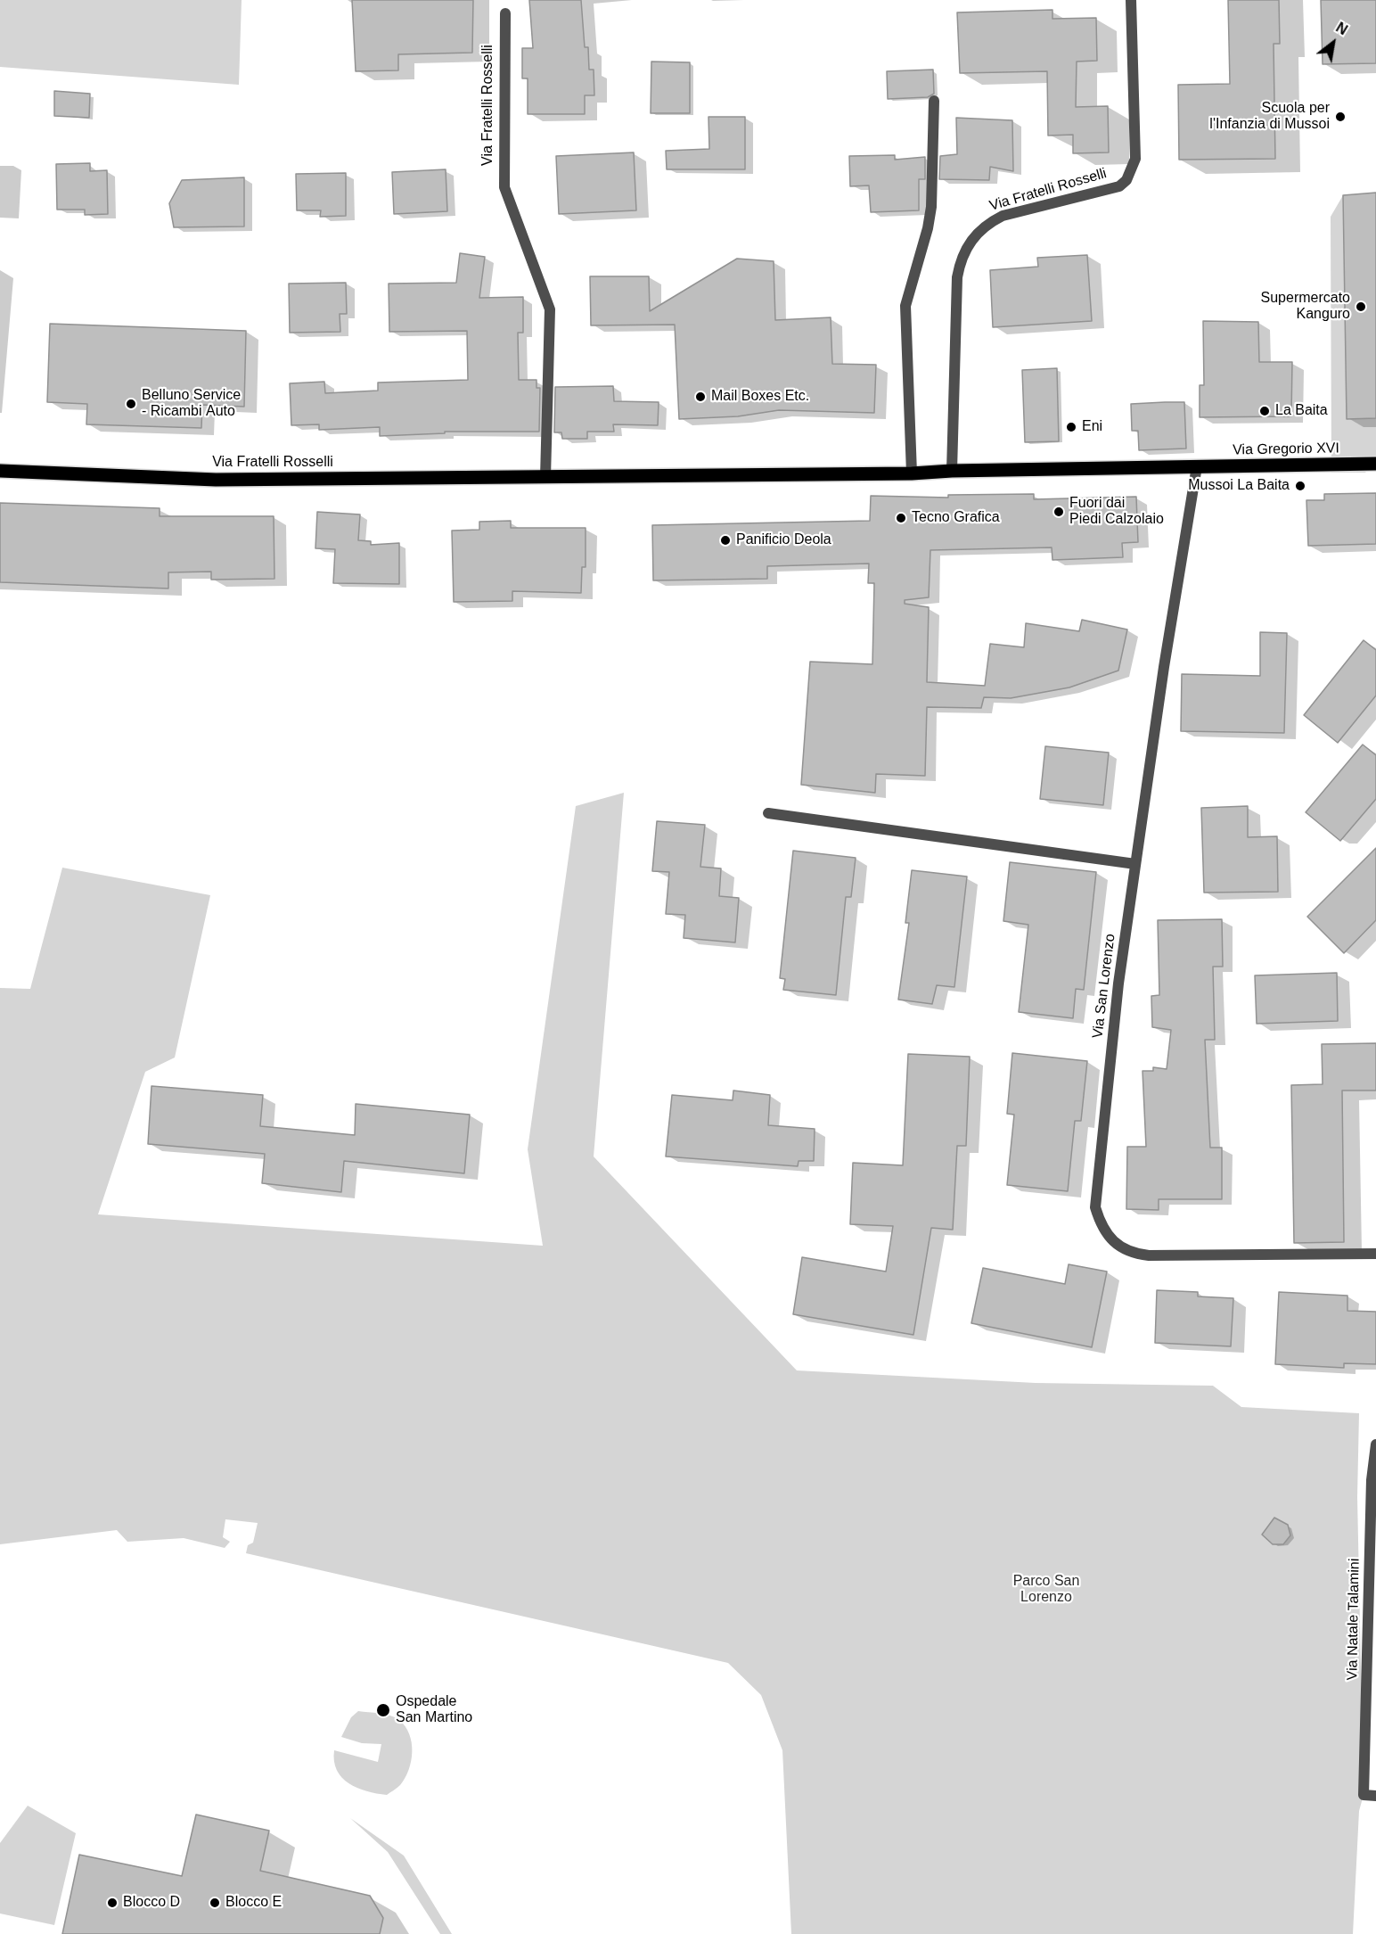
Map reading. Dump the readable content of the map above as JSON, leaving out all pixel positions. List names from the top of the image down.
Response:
{
  "streets": {
    "main road": ["Via Fratelli Rosselli", "Via Gregorio XVI"],
    "street": ["Via San Lorenzo", "Via Natale Talamini"]
  },
  "crossings": [
    ["Via Fratelli Rosselli", "Via Gregorio XVI"],
    ["Via Fratelli Rosselli", "Via San Lorenzo"],
    ["Via Gregorio XVI", "Via San Lorenzo"]
  ],
  "parks": ["Parco San Lorenzo"],
  "places": [
    "Scuola per l'Infanzia di Mussoi",
    "Supermercato Kanguro",
    "Mail Boxes Etc.",
    "Belluno Service - Ricambi Auto",
    "La Baita",
    "Eni",
    "Mussoi La Baita",
    "Fuori dai Piedi Calzolaio",
    "Tecno Grafica",
    "Panificio Deola",
    "Ospedale San Martino",
    "Blocco D",
    "Blocco E"
  ],
  "north": "top right"
}
